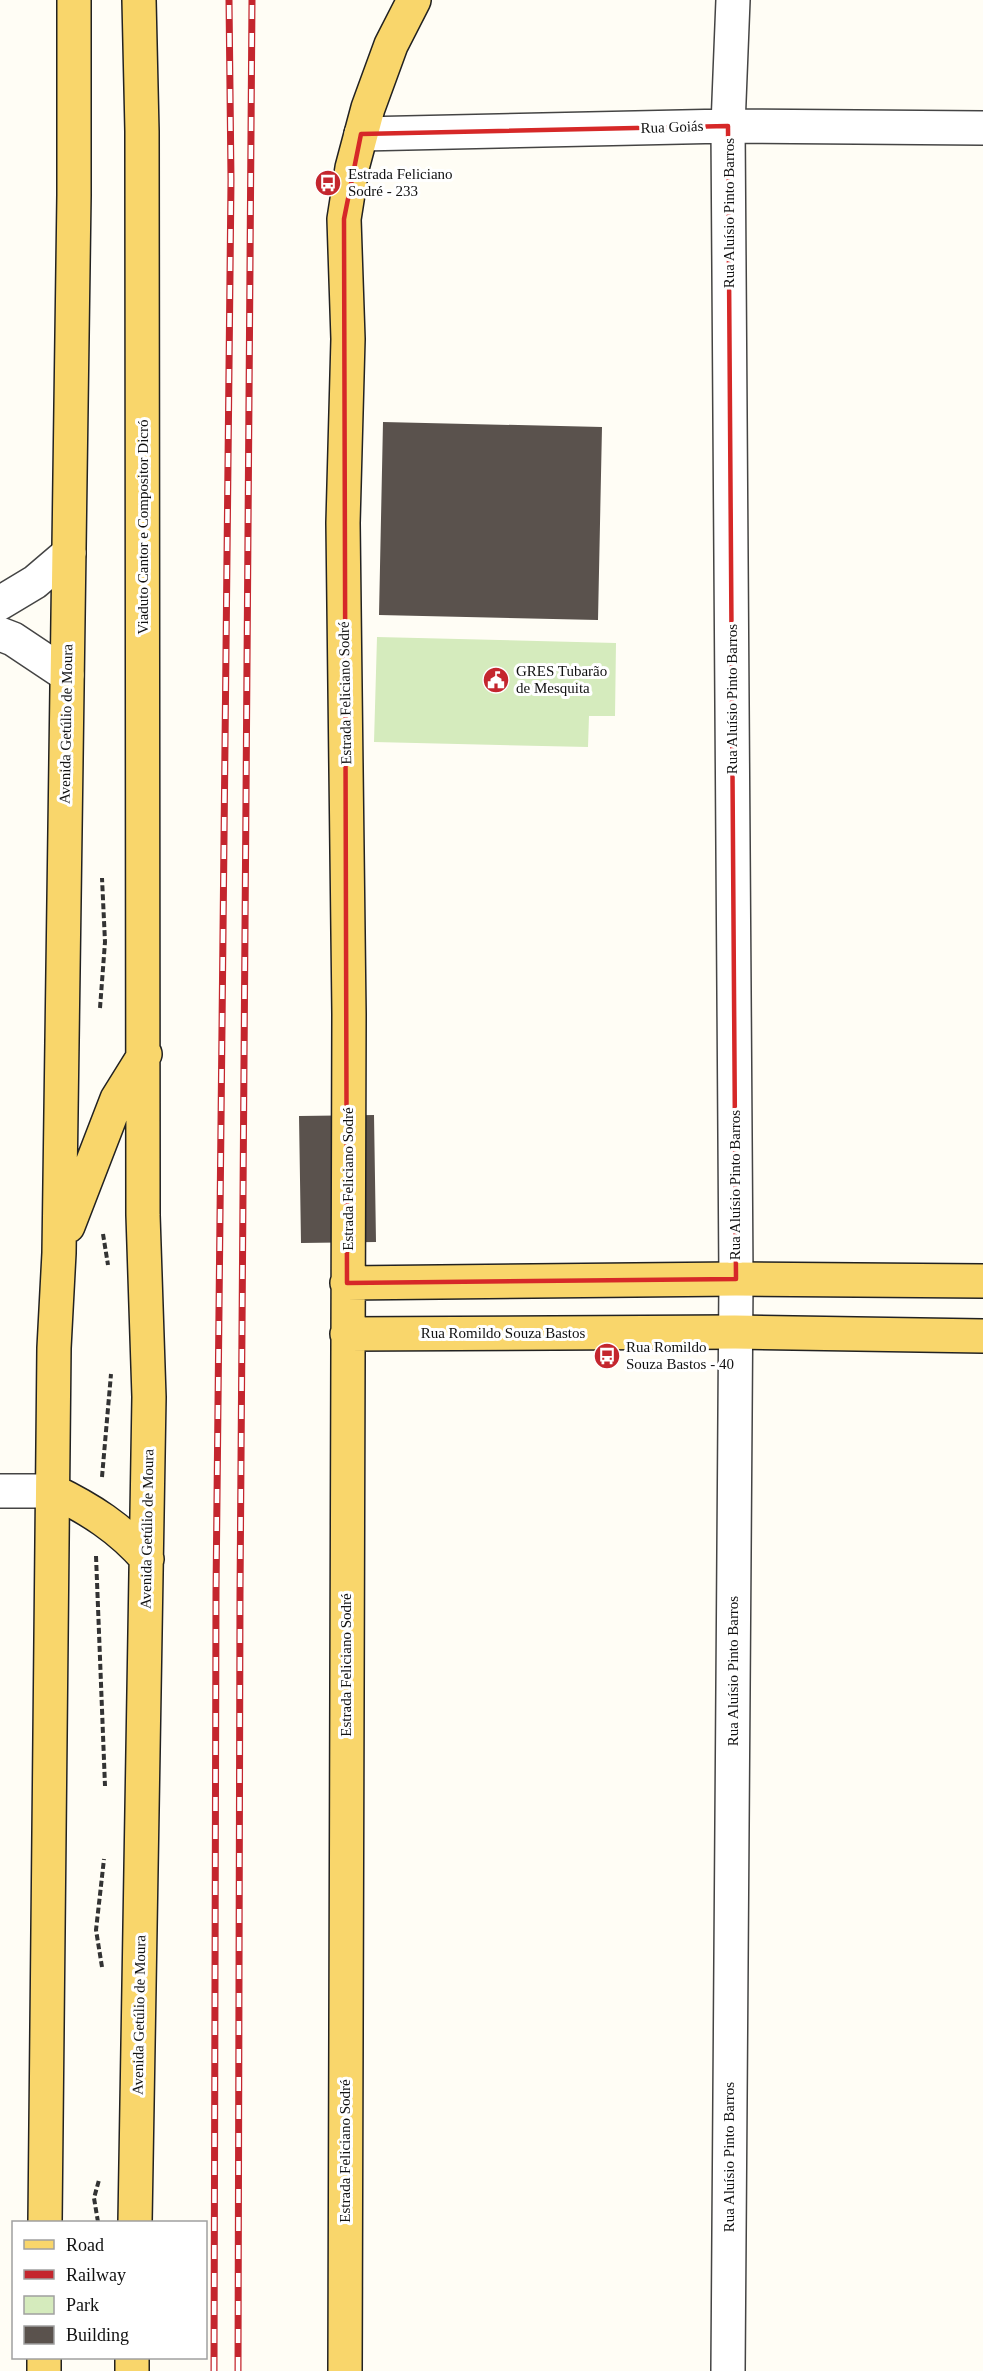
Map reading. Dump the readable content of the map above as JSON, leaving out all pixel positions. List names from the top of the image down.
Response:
{
  "streets": {
    "main road": [
      "Viaduto Cantor e Compositor Dicró",
      "Estrada Feliciano Sodré",
      "Avenida Getúlio de Moura",
      "Rua Romildo Souza Bastos"
    ],
    "street": ["Rua Goiás", "Rua Aluísio Pinto Barros"]
  },
  "crossings": [
    ["Rua Goiás", "Rua Aluísio Pinto Barros"],
    ["Rua Goiás", "Estrada Feliciano Sodré"],
    ["Rua Aluísio Pinto Barros", "Rua Romildo Souza Bastos"],
    ["Viaduto Cantor e Compositor Dicró", "Avenida Getúlio de Moura"],
    ["Estrada Feliciano Sodré", "Rua Romildo Souza Bastos"]
  ],
  "places": {
    "bus stop": ["Estrada Feliciano Sodré - 233", "Rua Romildo Souza Bastos - 40"],
    "public building": ["GRES Tubarão de Mesquita"]
  },
  "legend": [
    "Road",
    "Railway",
    "Park",
    "Building"
  ]
}
